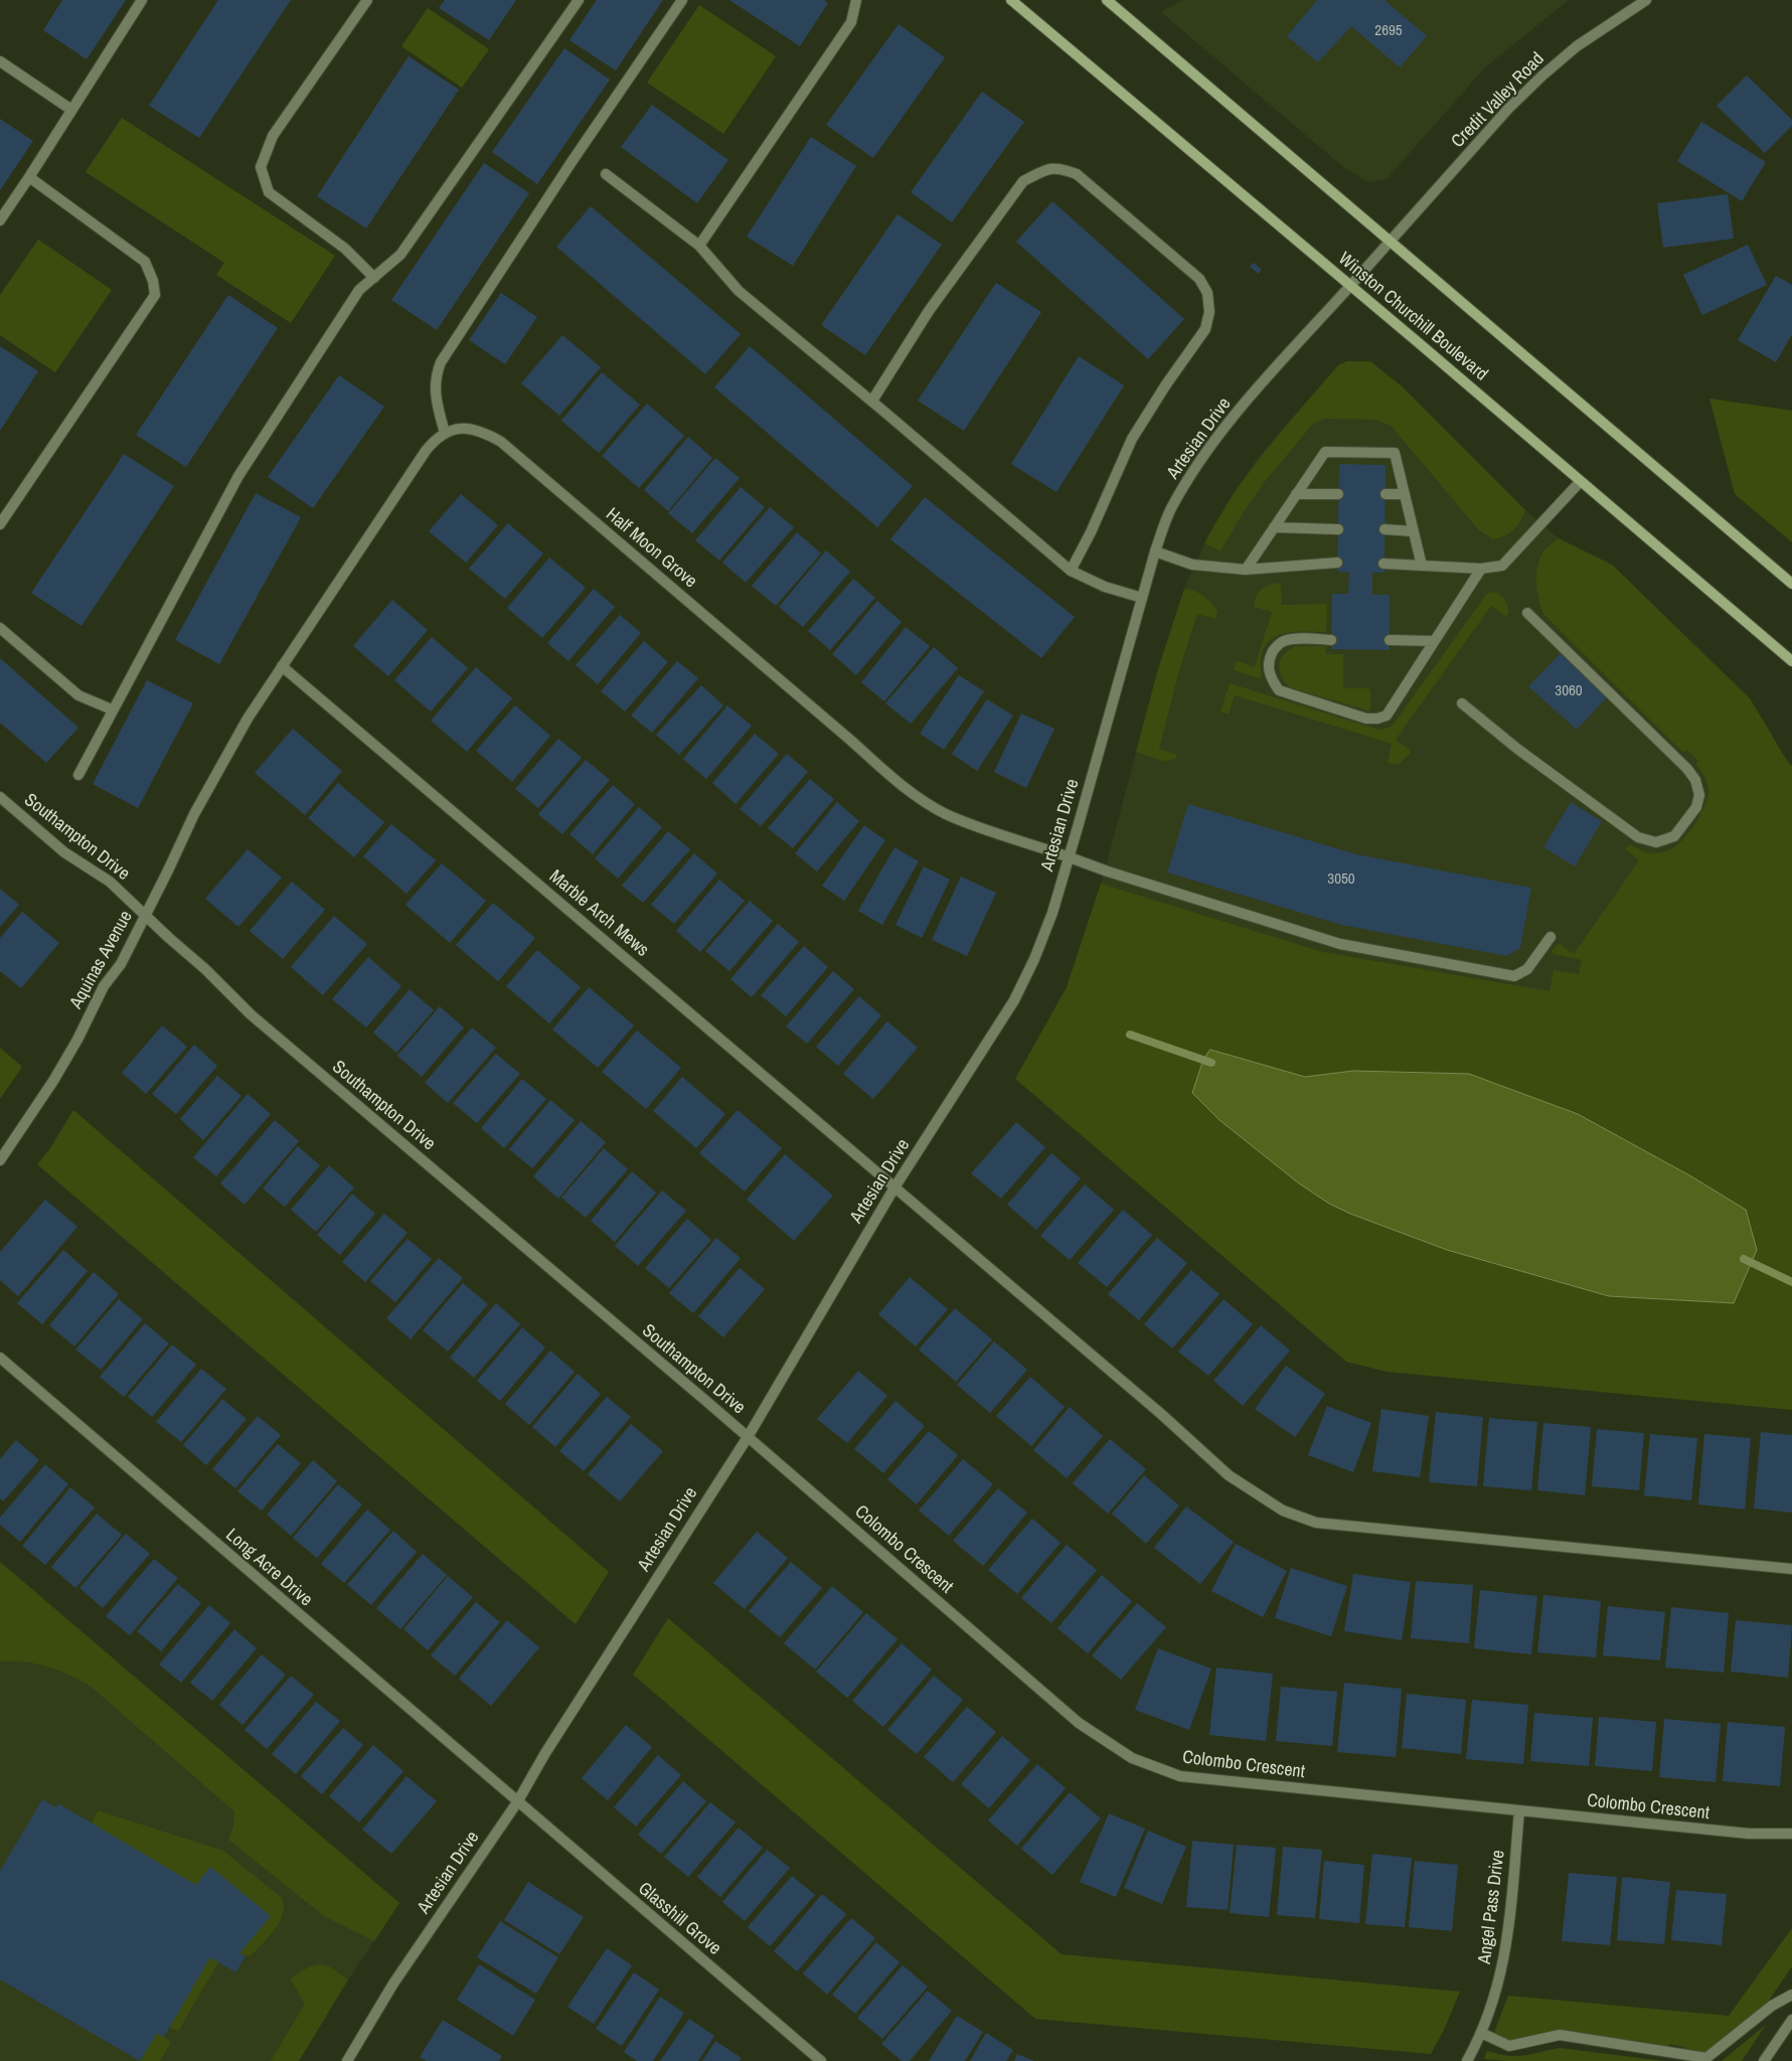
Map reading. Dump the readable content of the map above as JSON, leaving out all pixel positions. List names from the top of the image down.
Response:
{
  "streets": {
    "main road": ["Winston Churchill Boulevard"],
    "street": [
      "Credit Valley Road",
      "Artesian Drive",
      "Half Moon Grove",
      "Southampton Drive",
      "Marble Arch Mews",
      "Aquinas Avenue",
      "Colombo Crescent",
      "Long Acre Drive",
      "Angel Pass Drive",
      "Glasshill Grove"
    ]
  },
  "crossings": [
    ["Credit Valley Road", "Winston Churchill Boulevard"],
    ["Credit Valley Road", "Artesian Drive"],
    ["Winston Churchill Boulevard", "Artesian Drive"],
    ["Artesian Drive", "Half Moon Grove"],
    ["Artesian Drive", "Southampton Drive"],
    ["Artesian Drive", "Marble Arch Mews"],
    ["Artesian Drive", "Colombo Crescent"],
    ["Artesian Drive", "Long Acre Drive"],
    ["Artesian Drive", "Glasshill Grove"],
    ["Southampton Drive", "Aquinas Avenue"],
    ["Southampton Drive", "Colombo Crescent"],
    ["Marble Arch Mews", "Aquinas Avenue"],
    ["Colombo Crescent", "Angel Pass Drive"],
    ["Long Acre Drive", "Glasshill Grove"]
  ],
  "house_numbers": ["2695", "3060", "3050"]
}
